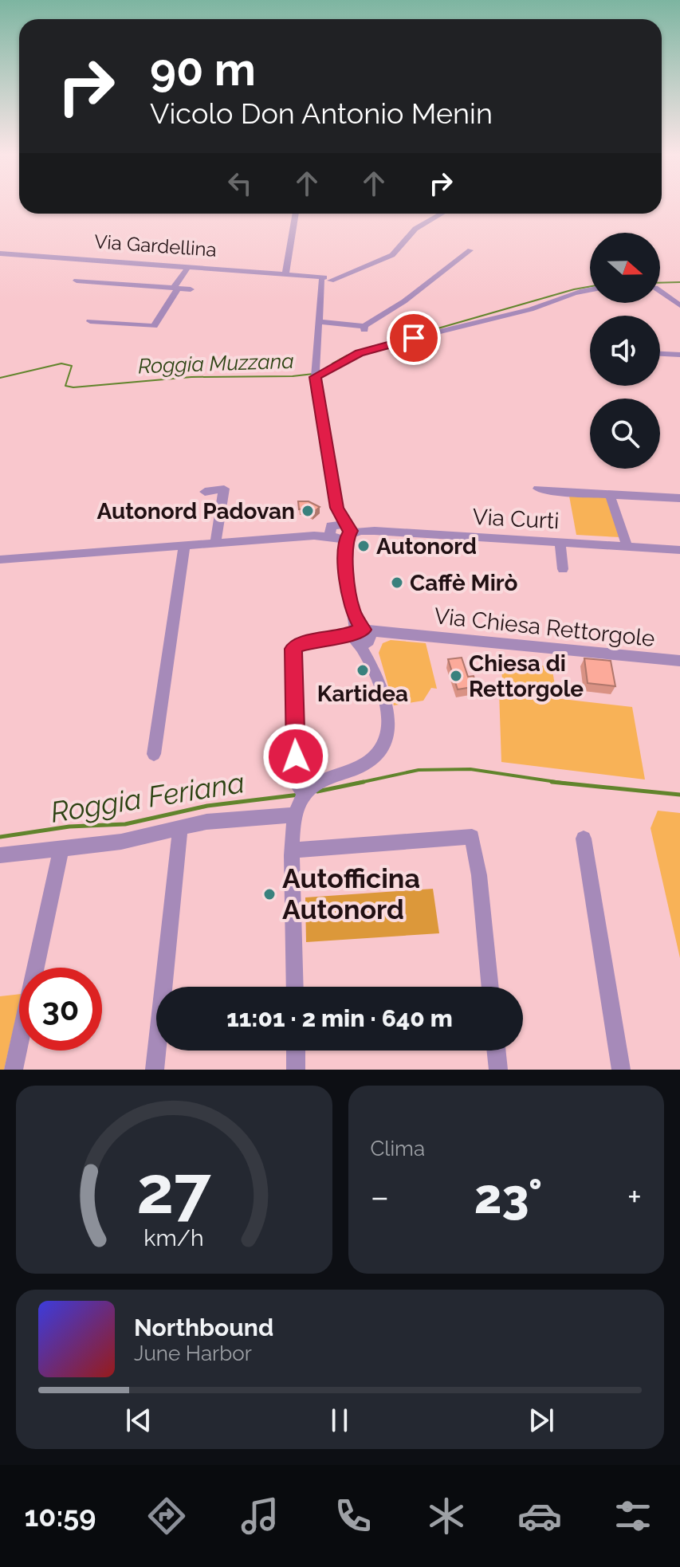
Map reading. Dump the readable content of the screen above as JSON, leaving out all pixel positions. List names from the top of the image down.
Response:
{
  "streets": {
    "street": ["Via Gardellina", "Via Curti", "Via Chiesa Rettorgole"]
  },
  "water": ["Roggia Muzzana", "Roggia Feriana"],
  "places": [
    "Autonord Padovan",
    "Autonord",
    "Caffè Mirò",
    "Kartidea",
    "Chiesa di Rettorgole",
    "Autofficina Autonord"
  ],
  "north": "right",
  "page": {
    "turn": ["90 m", "Vicolo Don Antonio Menin"],
    "limit": "30",
    "trip": "11:01 · 2 min · 640 m",
    "tile": "Clima",
    "heat": ["−", "23°", "+"],
    "song": ["Northbound", "June Harbor"],
    "tabs": "10:59",
    "gauge": ["27", "km/h"]
  }
}
